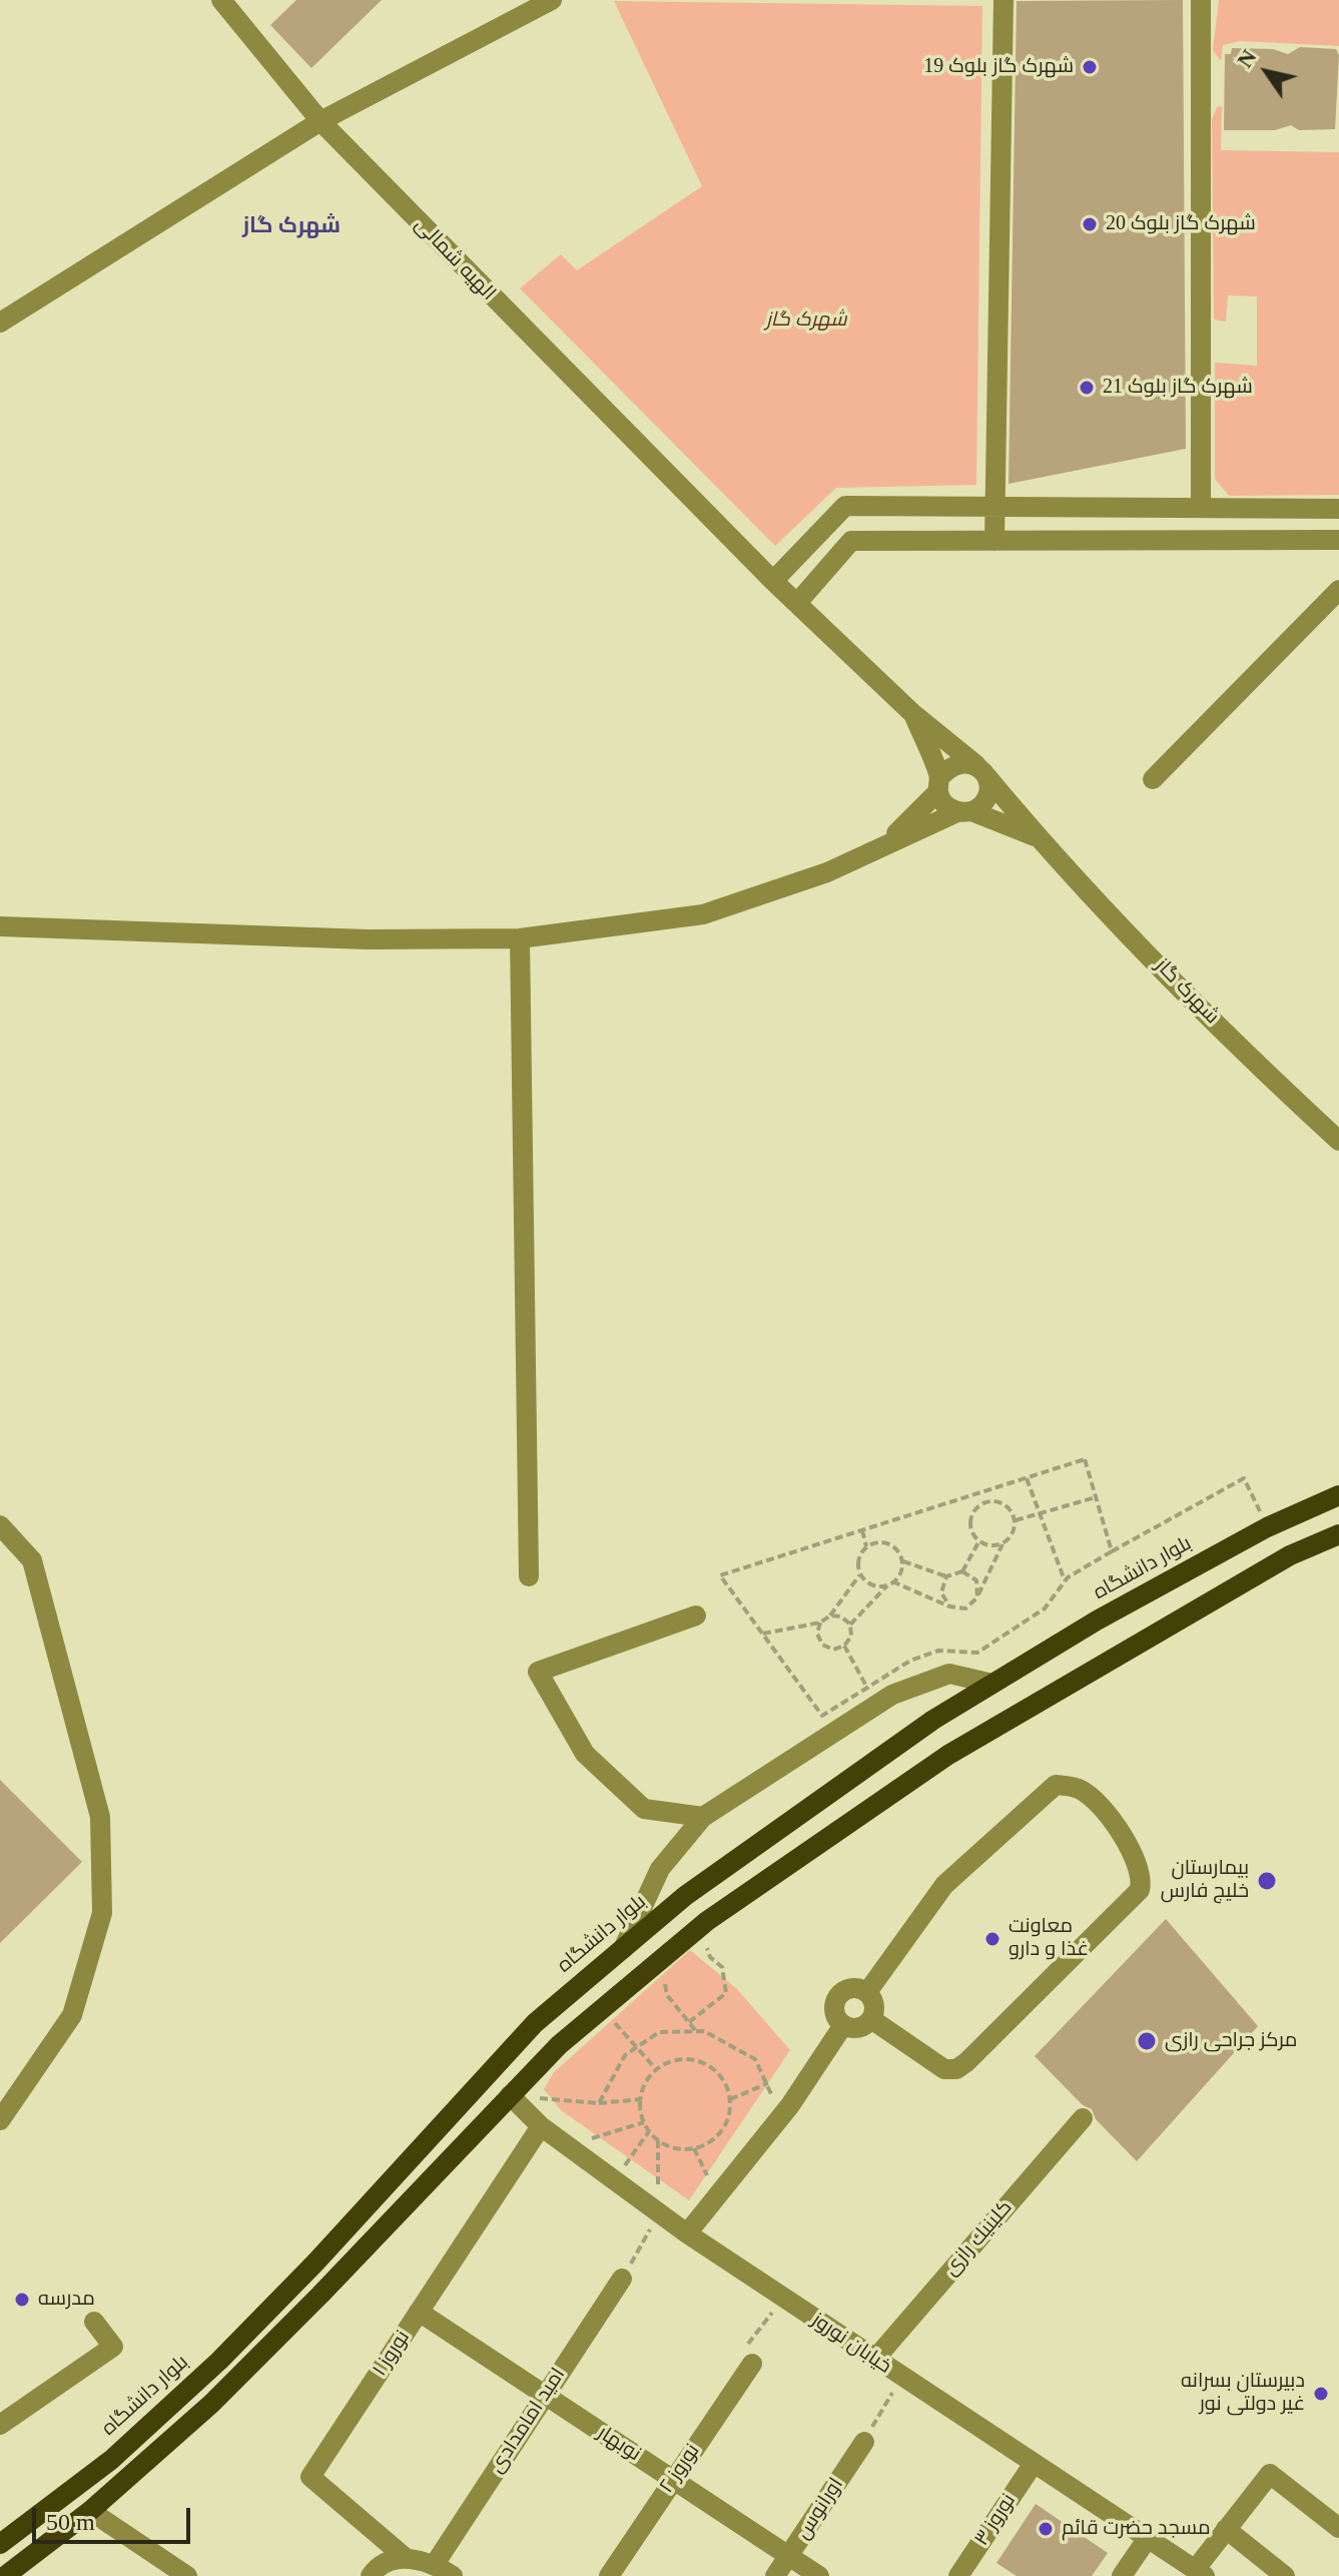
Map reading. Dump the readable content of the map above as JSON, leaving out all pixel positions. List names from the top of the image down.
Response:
{
  "streets": {
    "main road": ["بلوار دانشگاه"],
    "street": [
      "الهیه شمالی",
      "شهرک گاز",
      "كلينيك رازی",
      "خیابان نوروز",
      "نوروز ۱",
      "امید امامدادی",
      "نوبهار",
      "نوروز ۲",
      "اورانوس",
      "نوروز ۳"
    ]
  },
  "crossings": [
    ["الهیه شمالی", "شهرک گاز"],
    ["كلينيك رازی", "خیابان نوروز"],
    ["خیابان نوروز", "نوروز ۱"],
    ["خیابان نوروز", "نوروز ۳"],
    ["نوروز ۱", "نوبهار"],
    ["امید امامدادی", "نوبهار"],
    ["نوبهار", "نوروز ۲"],
    ["نوبهار", "اورانوس"]
  ],
  "districts": ["شهرک گاز"],
  "parks": ["شهرک گاز"],
  "places": [
    "شهرک گاز بلوک 19",
    "شهرک گاز بلوک 20",
    "شهرک گاز بلوک 21",
    "بیمارستان خلیج فارس",
    "معاونت غذا و دارو",
    "مرکز جراحی رازی",
    "مدرسه",
    "دبیرستان بسرانه غیر دولتی نور",
    "مسجد حضرت قائم"
  ],
  "scale_bar": "50 m",
  "north": "top left"
}
